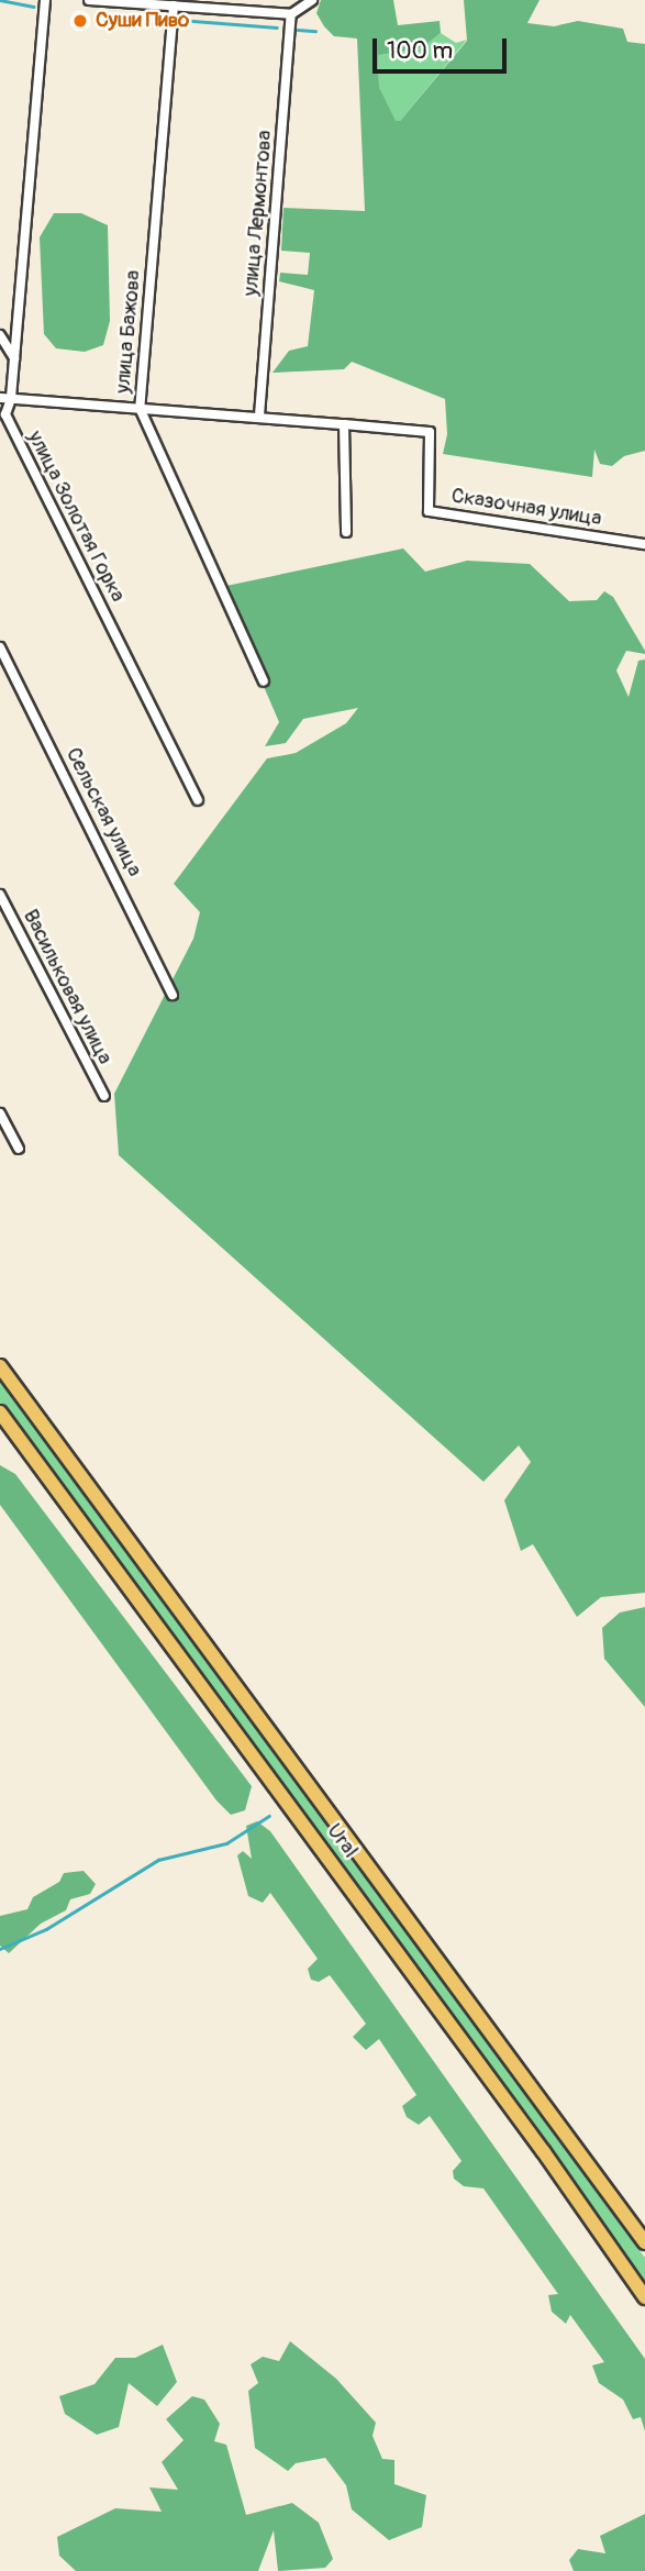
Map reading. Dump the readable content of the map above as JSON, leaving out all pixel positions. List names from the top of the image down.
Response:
{
  "streets": {
    "main road": ["Ural"],
    "street": [
      "улица Лермонтова",
      "улица Бажова",
      "Сказочная улица",
      "улица Золотая Горка",
      "Сельская улица",
      "Васильковая улица"
    ]
  },
  "crossings": [
    ["улица Лермонтова", "Сказочная улица"],
    ["улица Бажова", "Сказочная улица"],
    ["Сказочная улица", "улица Золотая Горка"]
  ],
  "places": ["Суши Пиво"],
  "scale_bar": "100 m"
}
